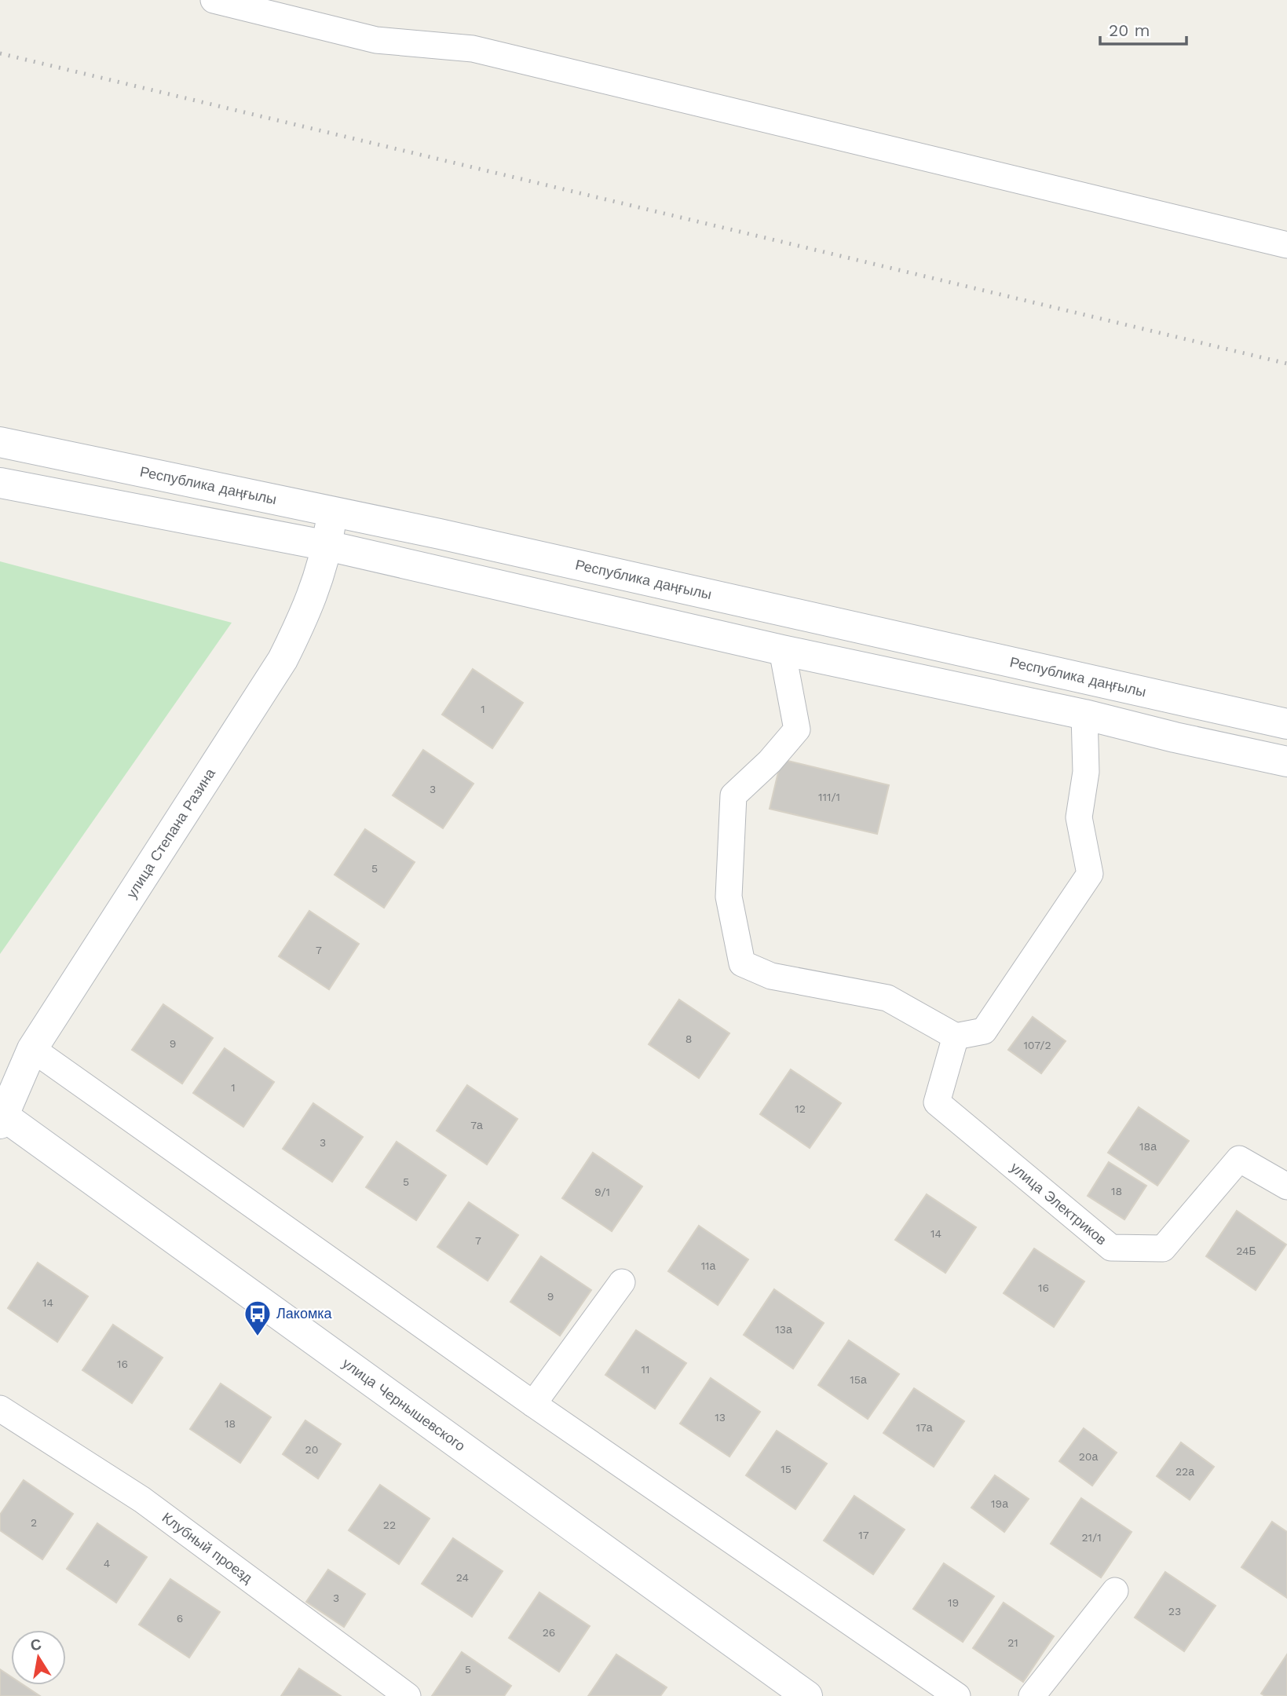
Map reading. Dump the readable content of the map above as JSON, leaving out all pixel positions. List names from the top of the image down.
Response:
{
  "streets": {
    "main road": ["Республика даңғылы", "улица Степана Разина", "улица Чернышевского"],
    "street": ["улица Электриков", "Клубный проезд"]
  },
  "crossings": [
    ["Республика даңғылы", "улица Степана Разина"],
    ["улица Степана Разина", "улица Чернышевского"]
  ],
  "places": {
    "bus stop": ["Лакомка"]
  },
  "house_numbers": [
    "1",
    "3",
    "111/1",
    "5",
    "7",
    "8",
    "9",
    "107/2",
    "1",
    "12",
    "7а",
    "3",
    "18а",
    "5",
    "18",
    "9/1",
    "14",
    "7",
    "24Б",
    "11а",
    "16",
    "9",
    "14",
    "13а",
    "16",
    "11",
    "15а",
    "13",
    "18",
    "17а",
    "20",
    "20а",
    "15",
    "22а",
    "19а",
    "2",
    "22",
    "17",
    "21/1",
    "4",
    "24",
    "3",
    "19",
    "23",
    "6",
    "26",
    "21",
    "5"
  ],
  "scale_bar": "20 m",
  "north": "top"
}
